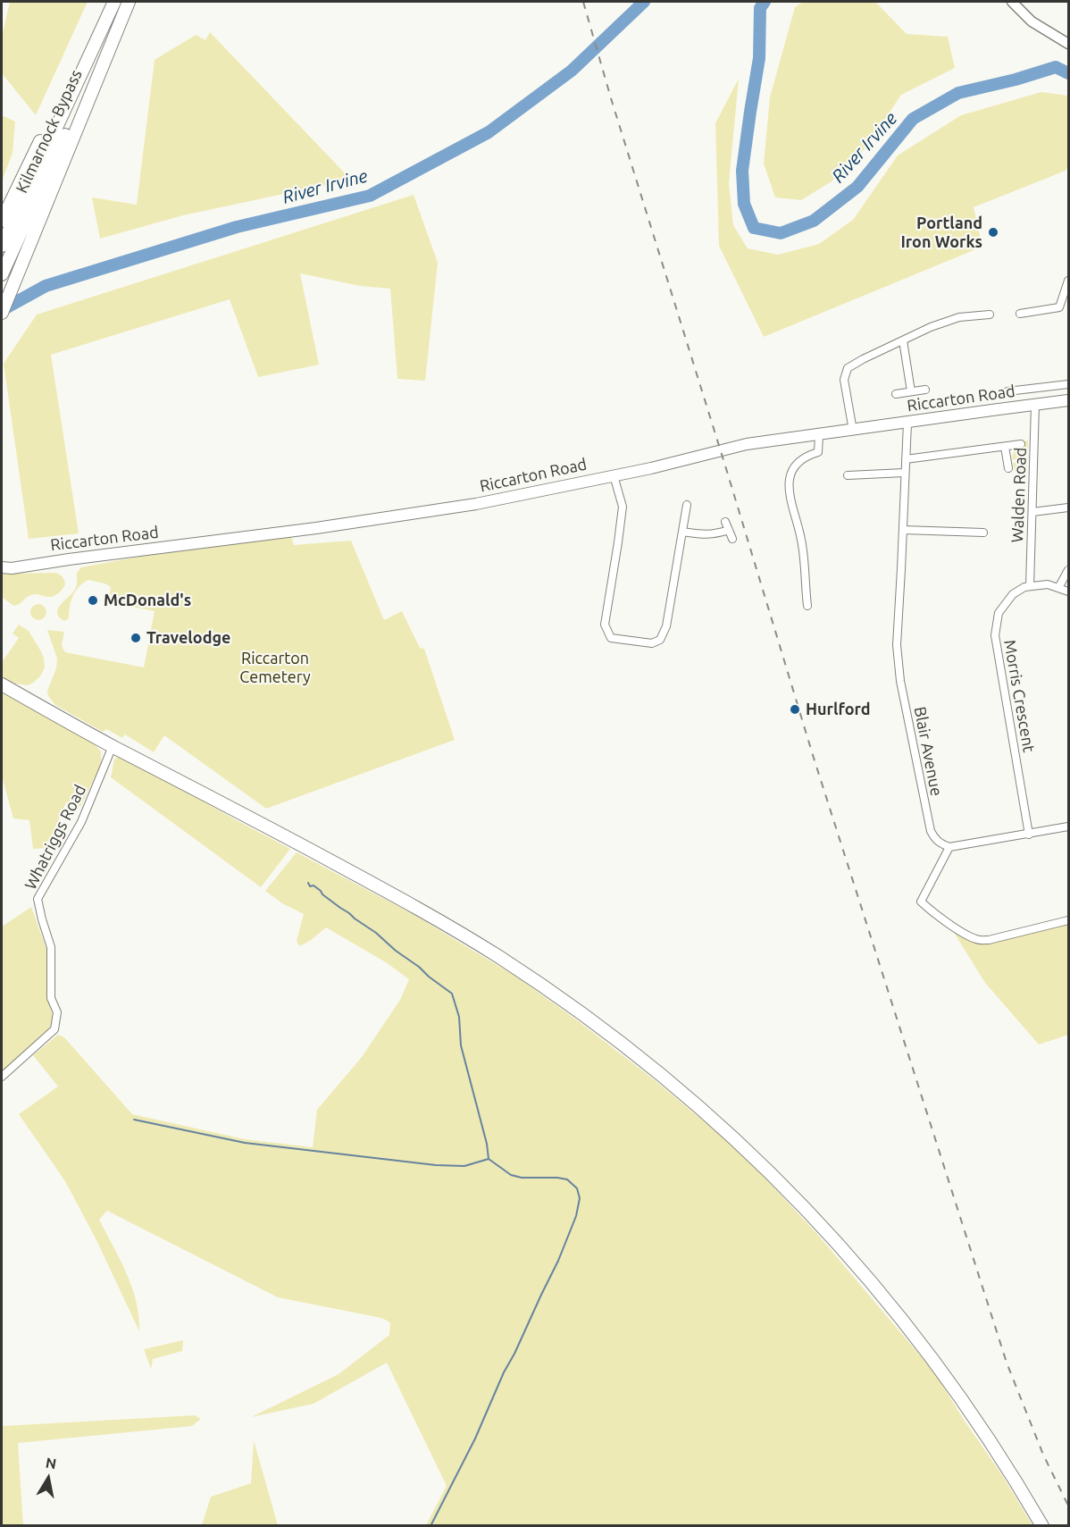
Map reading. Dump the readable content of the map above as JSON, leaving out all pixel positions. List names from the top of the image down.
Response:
{
  "streets": {
    "highway": ["Kilmarnock Bypass"],
    "main road": ["Riccarton Road"],
    "street": [
      "Walden Road",
      "Morris Crescent",
      "Blair Avenue",
      "Whatriggs Road"
    ]
  },
  "crossings": [
    ["Riccarton Road", "Walden Road"],
    ["Riccarton Road", "Blair Avenue"],
    ["Walden Road", "Morris Crescent"]
  ],
  "water": ["River Irvine"],
  "parks": ["Riccarton Cemetery"],
  "places": [
    "Portland Iron Works",
    "McDonald's",
    "Travelodge",
    "Hurlford"
  ],
  "north": "top"
}
